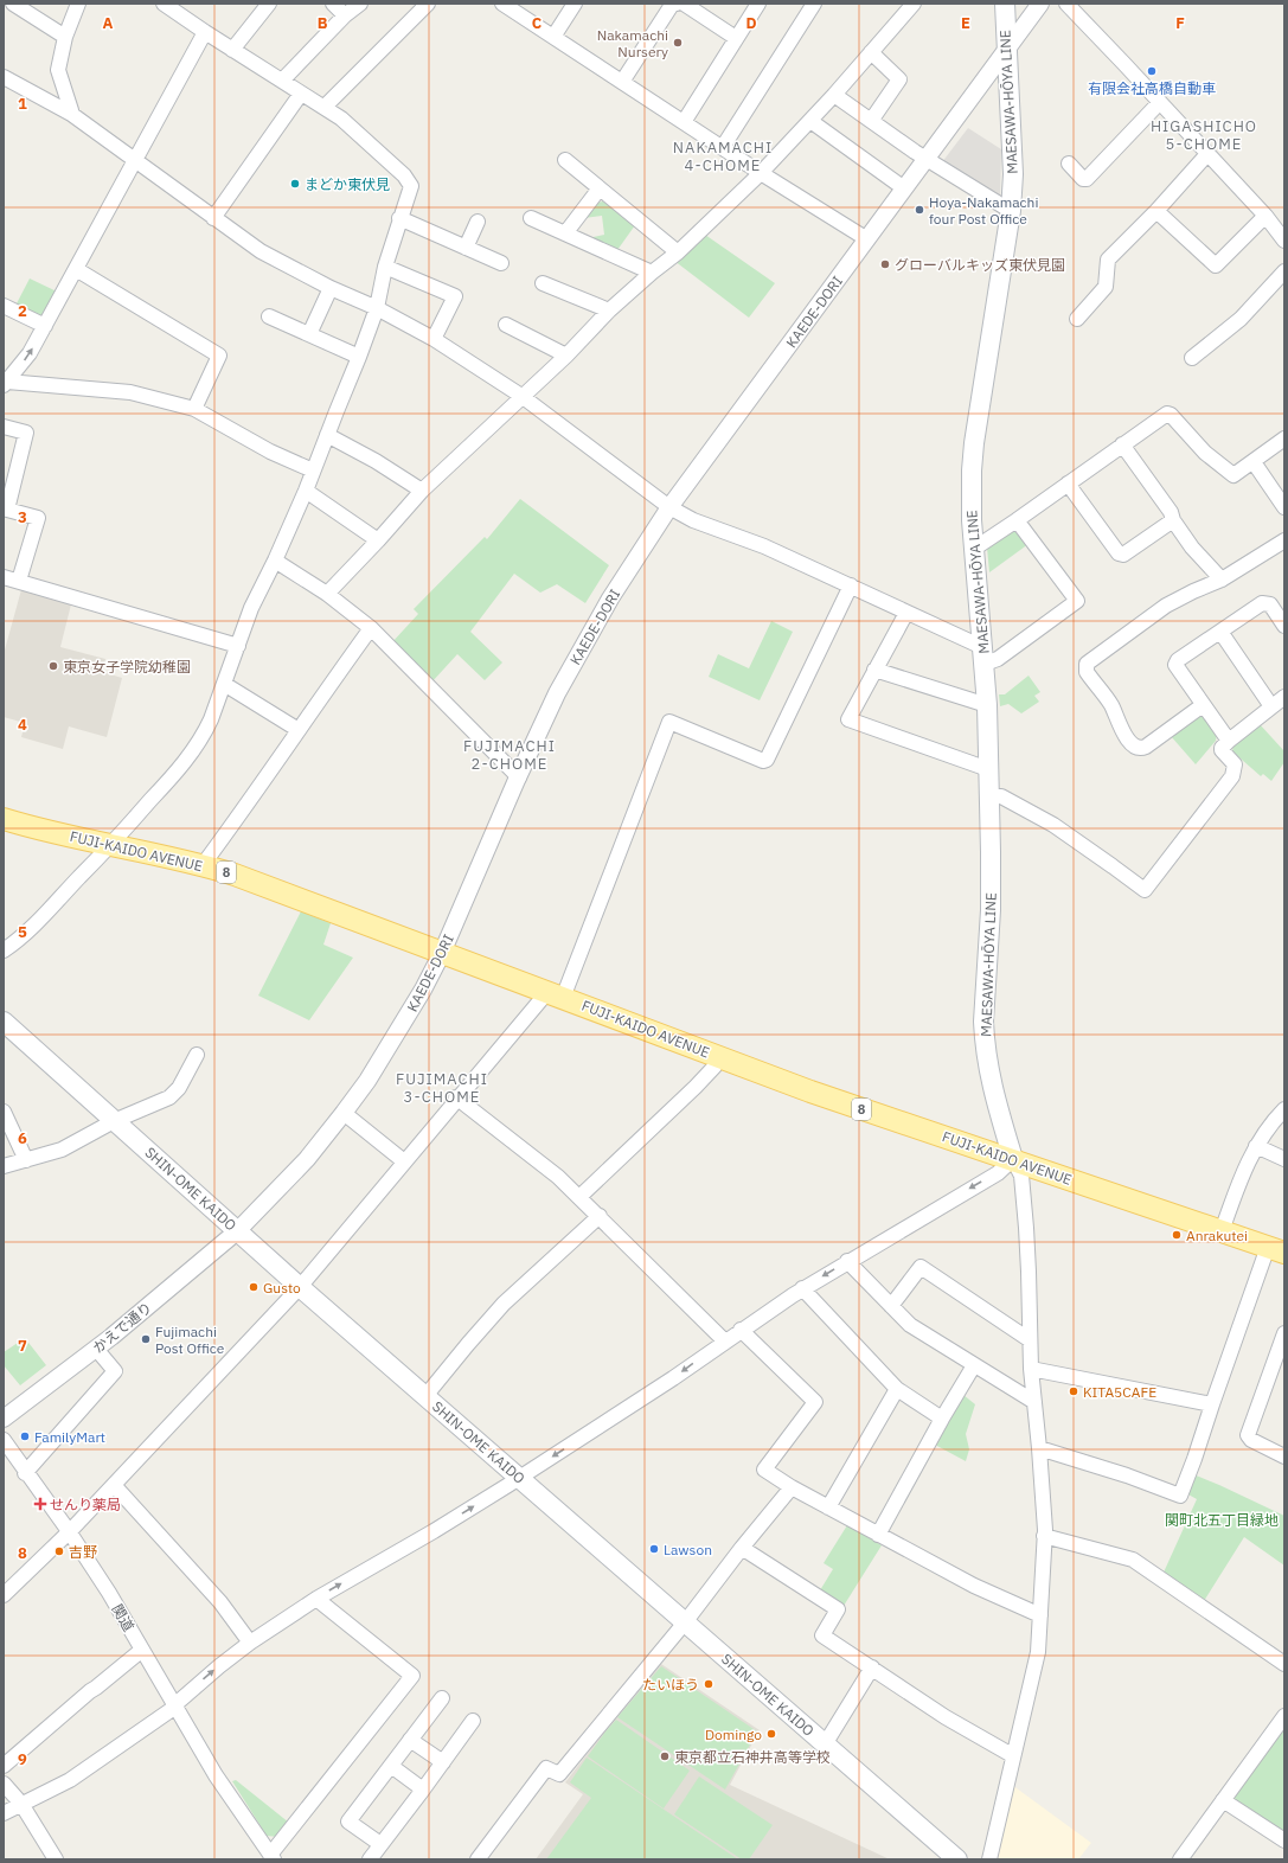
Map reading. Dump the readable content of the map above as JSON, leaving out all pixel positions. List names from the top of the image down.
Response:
{
  "streets": {
    "main road": [
      "MAESAWA-HŌYA LINE",
      "FUJI-KAIDO AVENUE",
      "8",
      "SHIN-OME KAIDO"
    ],
    "street": ["KAEDE-DORI", "かえで通り", "関道"]
  },
  "crossings": [
    ["MAESAWA-HŌYA LINE", "KAEDE-DORI"],
    ["MAESAWA-HŌYA LINE", "FUJI-KAIDO AVENUE"],
    ["KAEDE-DORI", "FUJI-KAIDO AVENUE"],
    ["KAEDE-DORI", "SHIN-OME KAIDO"],
    ["KAEDE-DORI", "かえで通り"],
    ["SHIN-OME KAIDO", "かえで通り"]
  ],
  "districts": [
    "HIGASHICHO 5-CHOME",
    "NAKAMACHI 4-CHOME",
    "FUJIMACHI 2-CHOME",
    "FUJIMACHI 3-CHOME"
  ],
  "parks": ["関町北五丁目緑地"],
  "places": {
    "other": [
      "Nakamachi Nursery",
      "有限会社高橋自動車",
      "まどか東伏見",
      "Hoya-Nakamachi four Post Office",
      "グローバルキッズ東伏見園",
      "東京女子学院幼稚園",
      "Anrakutei",
      "Gusto",
      "Fujimachi Post Office",
      "KITA5CAFE",
      "FamilyMart",
      "Lawson",
      "吉野",
      "たいほう",
      "Domingo",
      "東京都立石神井高等学校"
    ],
    "health": ["せんり薬局"]
  },
  "grid": {
    "columns": [
      "A",
      "B",
      "C",
      "D",
      "E",
      "F"
    ],
    "rows": [
      "1",
      "2",
      "3",
      "4",
      "5",
      "6",
      "7",
      "8",
      "9"
    ]
  }
}
